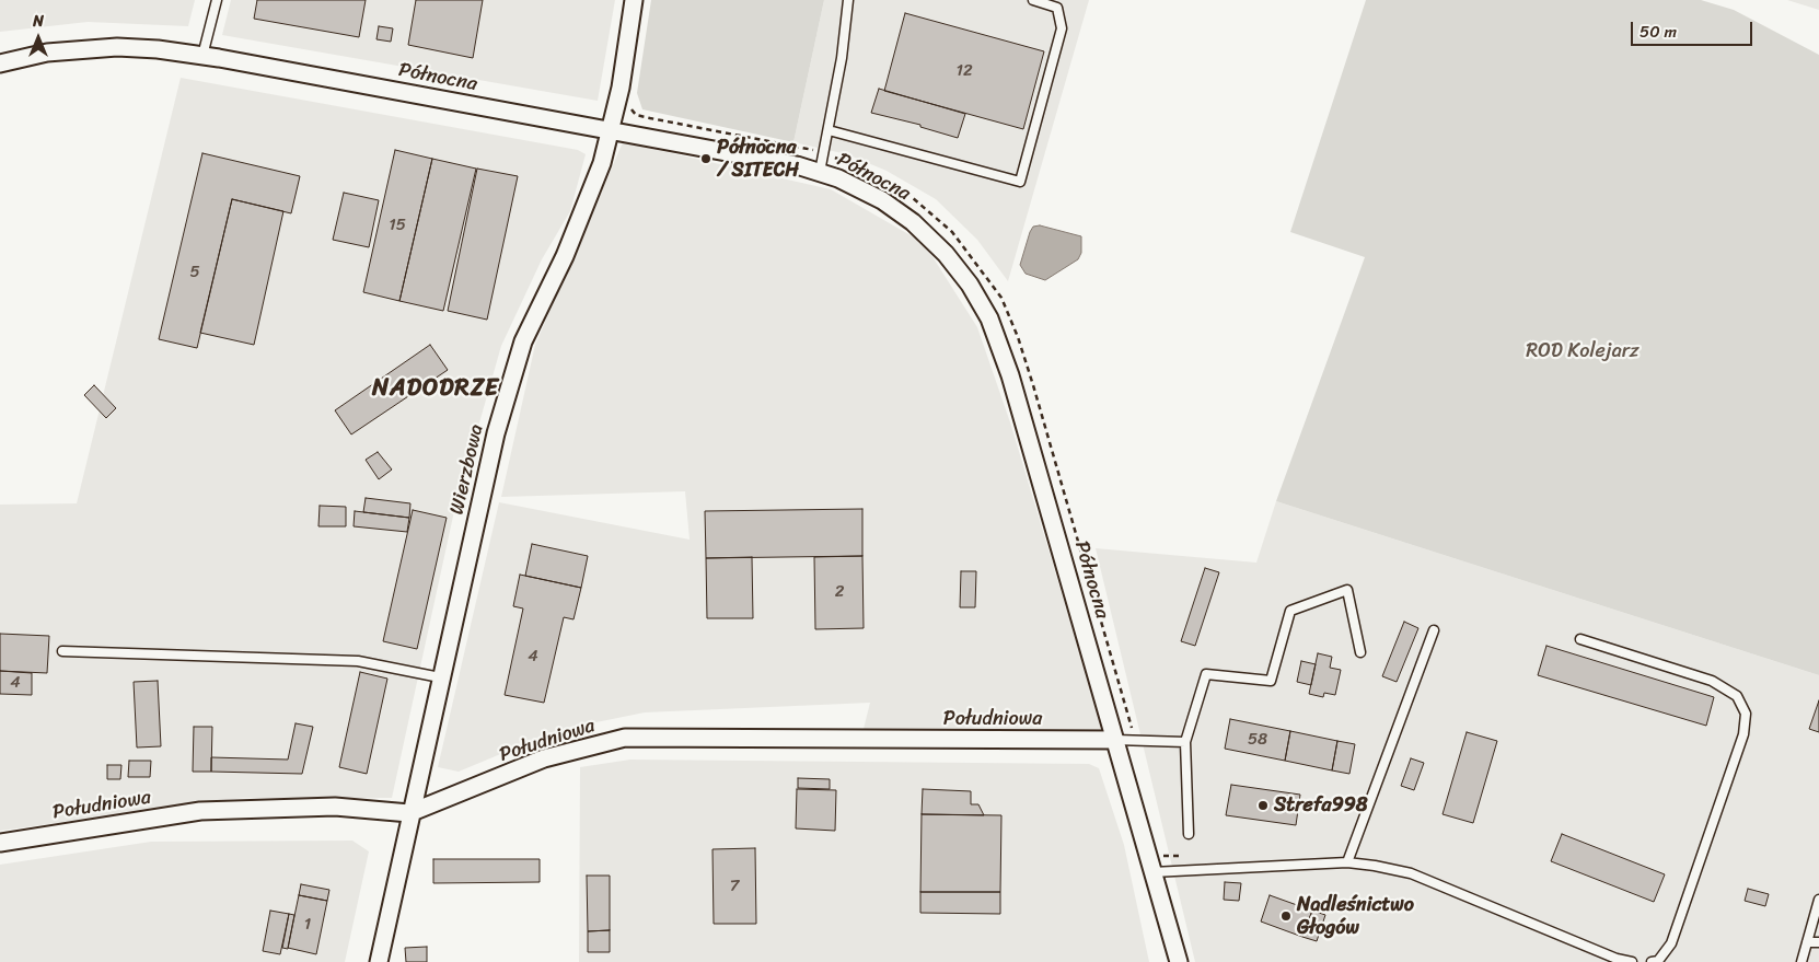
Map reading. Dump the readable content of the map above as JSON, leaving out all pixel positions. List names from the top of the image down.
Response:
{
  "streets": {
    "street": ["Północna", "Wierzbowa", "Południowa"]
  },
  "crossings": [
    ["Północna", "Wierzbowa"],
    ["Północna", "Południowa"],
    ["Wierzbowa", "Południowa"]
  ],
  "districts": ["NADODRZE"],
  "parks": ["ROD Kolejarz"],
  "places": ["Północna / SITECH", "Strefa998", "Nadleśnictwo Głogów"],
  "house_numbers": [
    "12",
    "15",
    "5",
    "2",
    "4",
    "4",
    "58",
    "7",
    "1"
  ],
  "scale_bar": "50 m",
  "north": "top"
}
